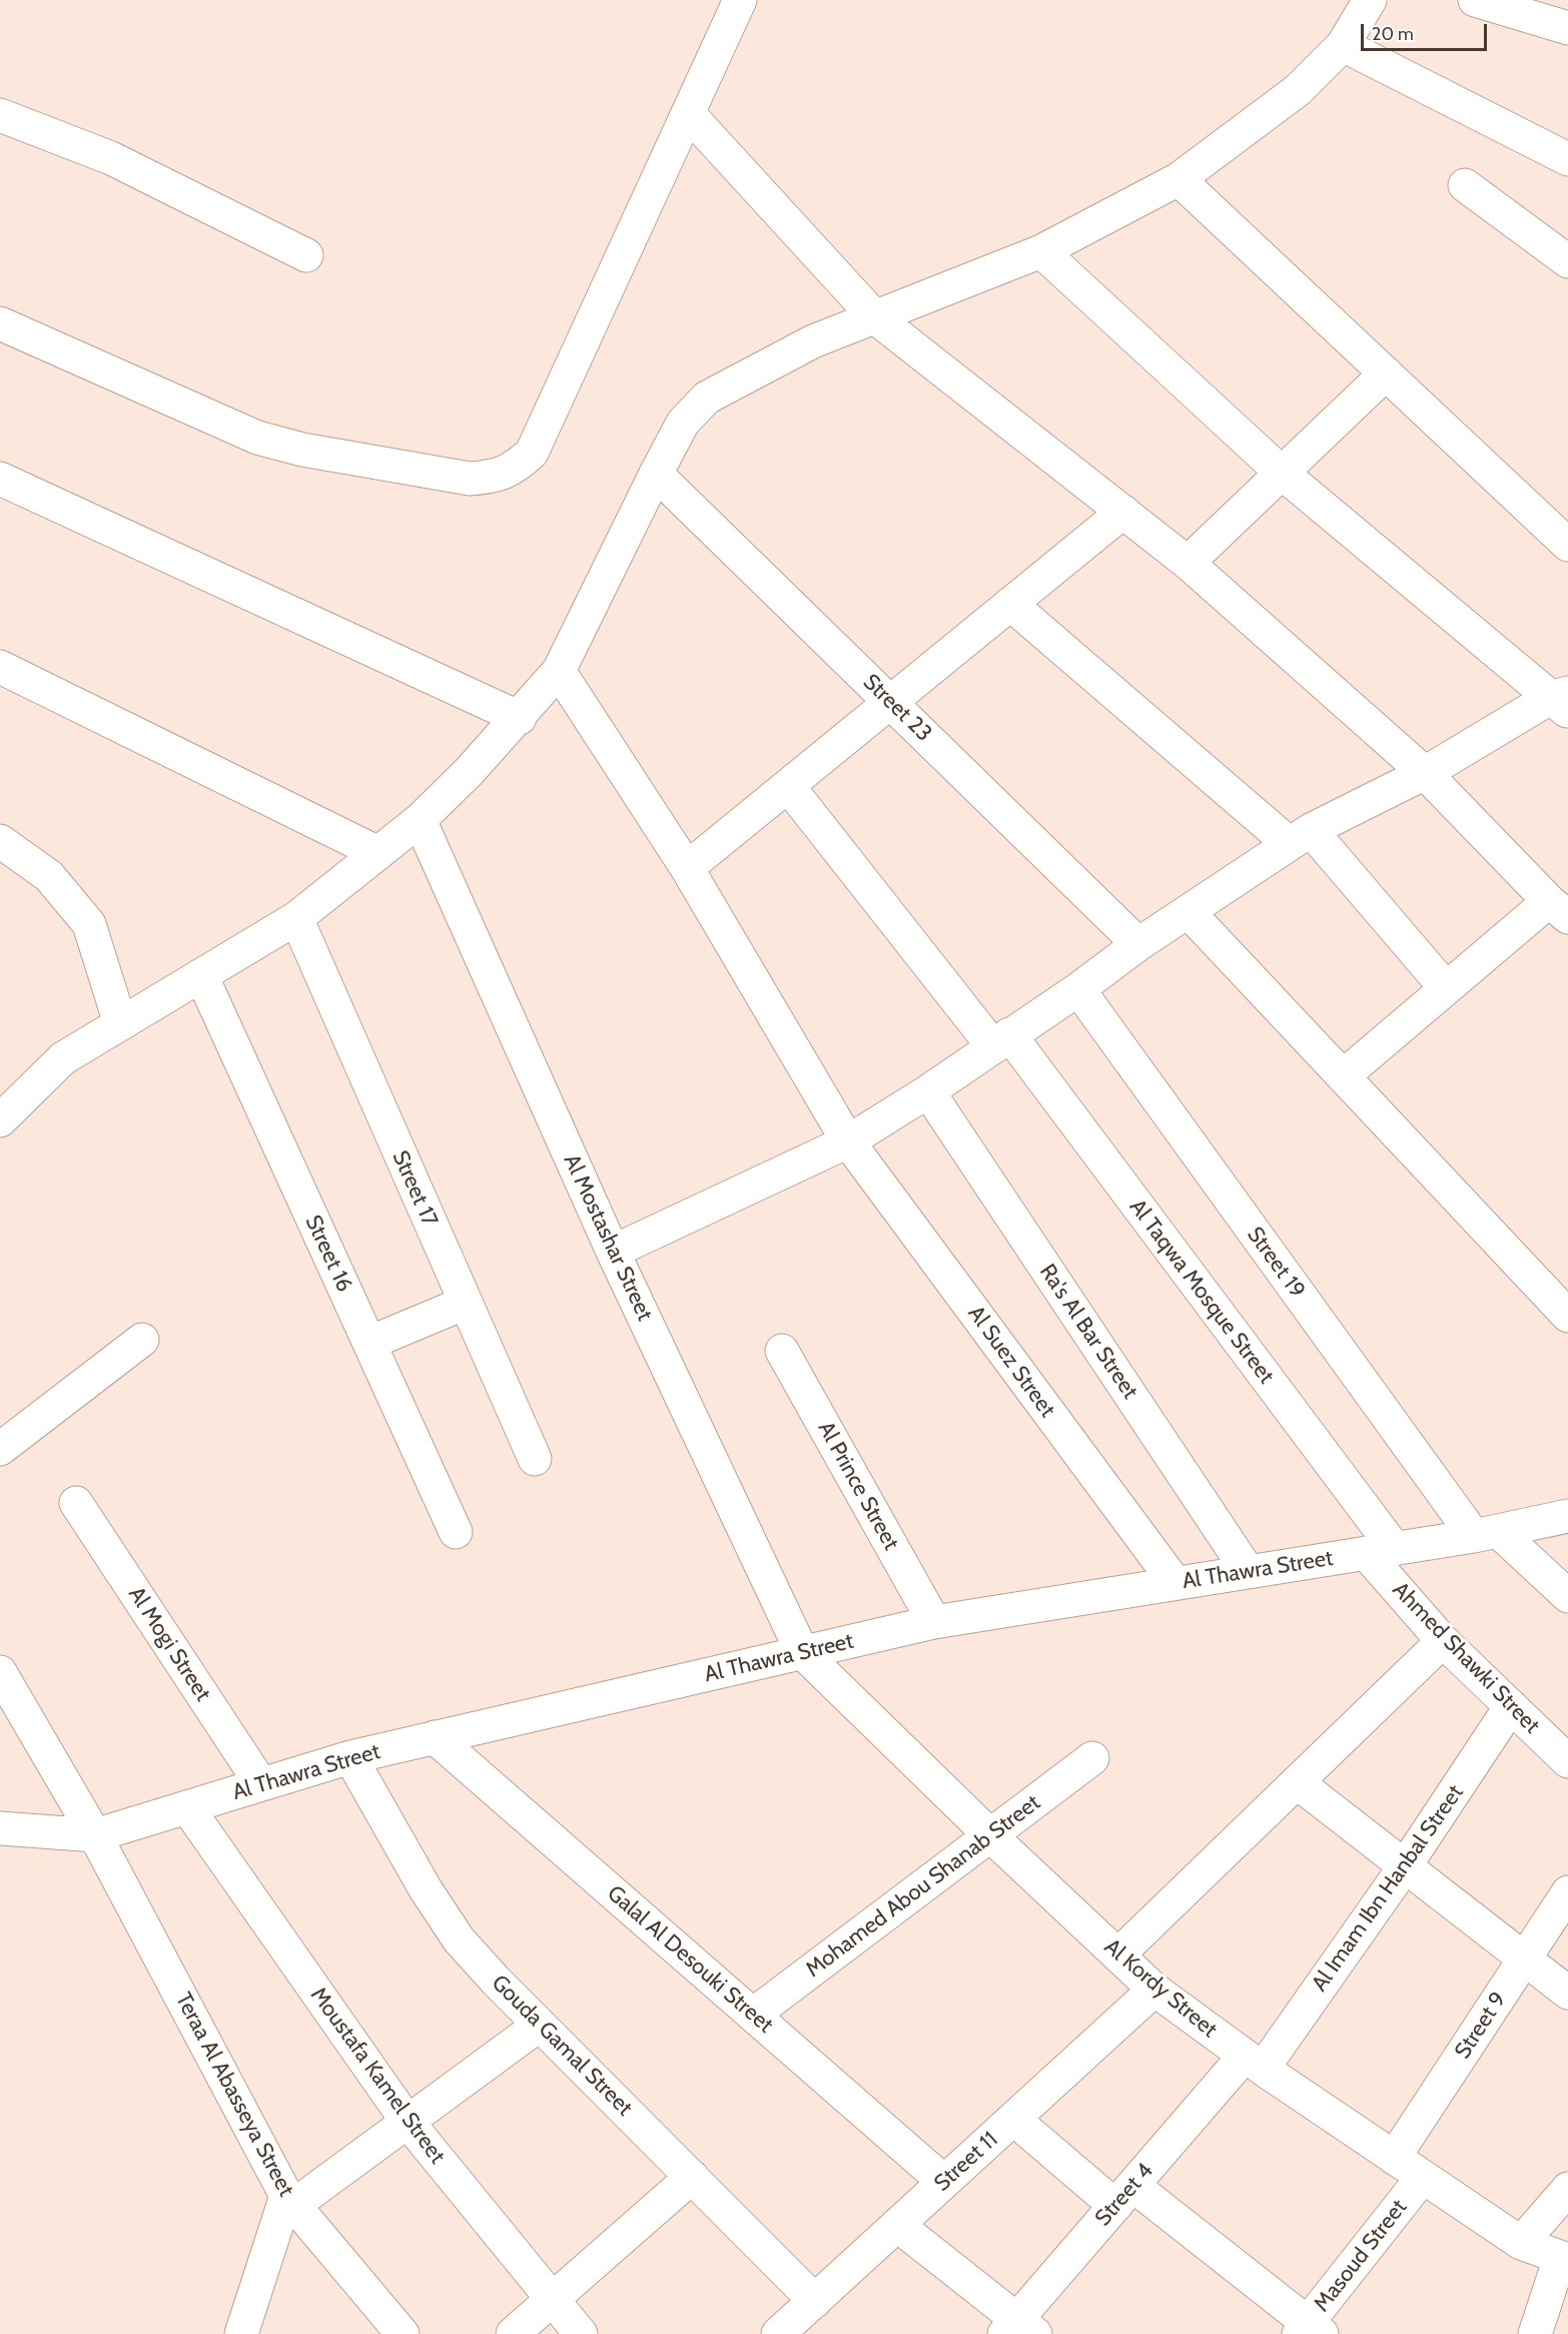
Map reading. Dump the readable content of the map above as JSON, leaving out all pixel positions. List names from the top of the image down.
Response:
{
  "streets": {
    "street": [
      "Street 23",
      "Street 17",
      "Al Mostashar Street",
      "Street 16",
      "Street 19",
      "Al Taqwa Mosque Street",
      "Ra's Al Bar Street",
      "Al Suez Street",
      "Al Prince Street",
      "Al Thawra Street",
      "Al Mogi Street",
      "Ahmed Shawki Street",
      "Mohamed Abou Shanab Street",
      "Al Imam Ibn Hanbal Street",
      "Galal Al Desouki Street",
      "Al Kordy Street",
      "Street 9",
      "Gouda Gamal Street",
      "Moustafa Kamel Street",
      "Teraa Al Abasseya Street",
      "Street 11",
      "Street 4",
      "Masoud Street"
    ]
  },
  "crossings": [
    ["Al Mostashar Street", "Al Thawra Street"],
    ["Al Mostashar Street", "Al Kordy Street"],
    ["Street 19", "Al Thawra Street"],
    ["Al Taqwa Mosque Street", "Al Thawra Street"],
    ["Al Taqwa Mosque Street", "Ahmed Shawki Street"],
    ["Ra's Al Bar Street", "Al Thawra Street"],
    ["Al Suez Street", "Al Thawra Street"],
    ["Al Prince Street", "Al Thawra Street"],
    ["Al Thawra Street", "Al Mogi Street"],
    ["Al Thawra Street", "Ahmed Shawki Street"],
    ["Al Thawra Street", "Galal Al Desouki Street"],
    ["Al Thawra Street", "Al Kordy Street"],
    ["Al Thawra Street", "Gouda Gamal Street"],
    ["Al Thawra Street", "Moustafa Kamel Street"],
    ["Al Thawra Street", "Teraa Al Abasseya Street"],
    ["Ahmed Shawki Street", "Al Imam Ibn Hanbal Street"],
    ["Mohamed Abou Shanab Street", "Galal Al Desouki Street"],
    ["Mohamed Abou Shanab Street", "Al Kordy Street"],
    ["Al Imam Ibn Hanbal Street", "Al Kordy Street"],
    ["Al Imam Ibn Hanbal Street", "Street 4"],
    ["Galal Al Desouki Street", "Street 11"],
    ["Al Kordy Street", "Street 9"],
    ["Al Kordy Street", "Street 11"],
    ["Al Kordy Street", "Street 4"],
    ["Al Kordy Street", "Masoud Street"],
    ["Gouda Gamal Street", "Street 11"]
  ],
  "scale_bar": "20 m"
}
